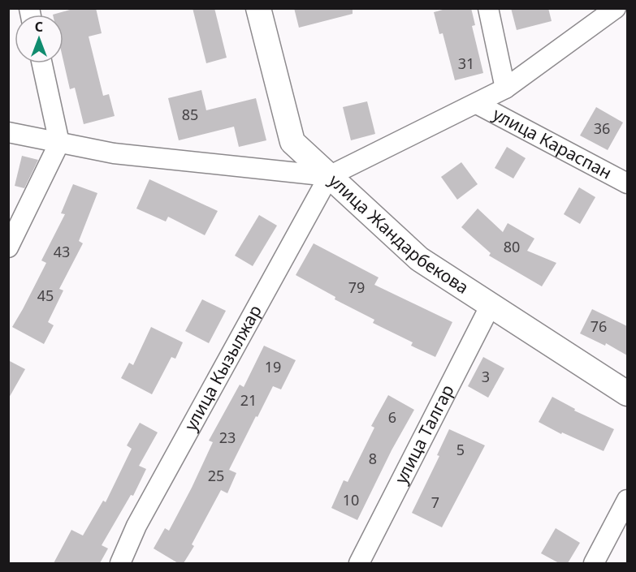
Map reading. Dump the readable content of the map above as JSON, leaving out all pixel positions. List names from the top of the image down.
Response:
{
  "streets": {
    "street": [
      "улица Караспан",
      "улица Жандарбекова",
      "улица Кызылжар",
      "улица Талгар"
    ]
  },
  "crossings": [
    ["улица Жандарбекова", "улица Кызылжар"],
    ["улица Жандарбекова", "улица Талгар"]
  ],
  "house_numbers": [
    "31",
    "85",
    "36",
    "80",
    "43",
    "79",
    "45",
    "76",
    "19",
    "3",
    "21",
    "6",
    "23",
    "5",
    "8",
    "25",
    "10",
    "7"
  ],
  "north": "top"
}
